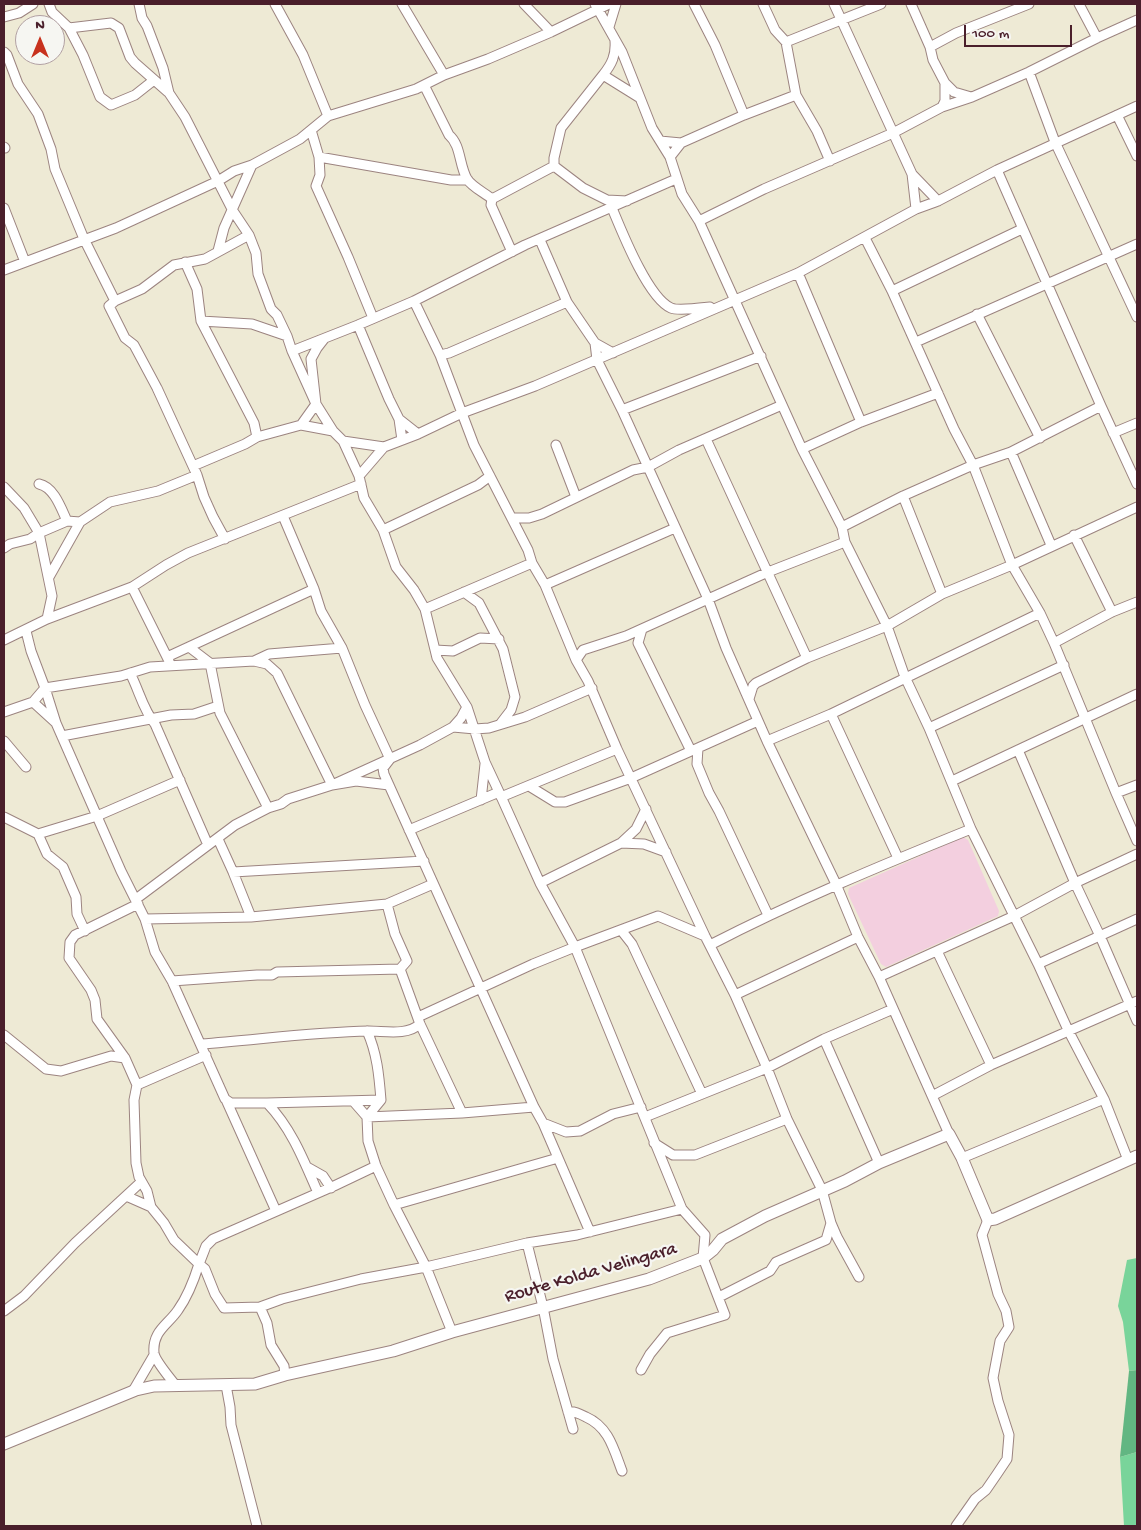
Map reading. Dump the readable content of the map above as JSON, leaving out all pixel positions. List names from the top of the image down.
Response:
{
  "streets": {
    "main road": ["Route Kolda Velingara"]
  },
  "scale_bar": "100 m",
  "north": "top"
}
